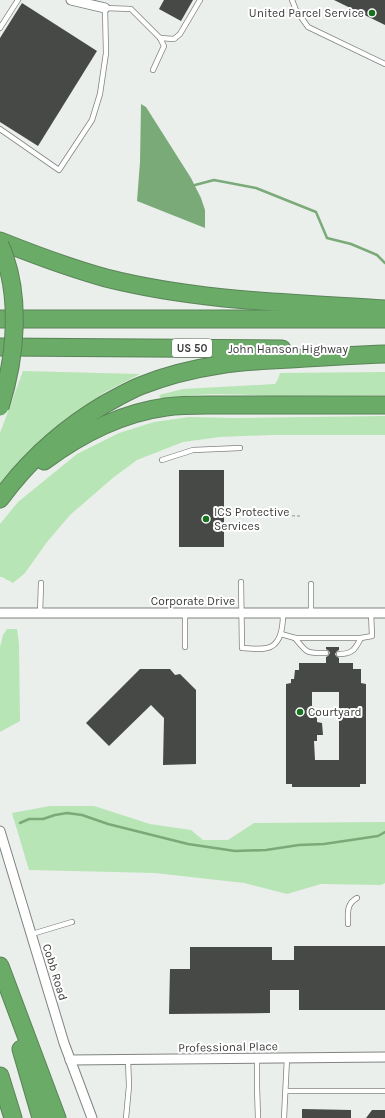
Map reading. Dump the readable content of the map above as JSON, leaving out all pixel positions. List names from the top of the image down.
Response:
{
  "streets": {
    "highway": ["US 50", "John Hanson Highway"],
    "street": ["Corporate Drive", "Cobb Road", "Professional Place"]
  },
  "crossings": [
    ["Cobb Road", "Professional Place"]
  ],
  "places": ["United Parcel Service", "ICS Protective Services", "Courtyard"]
}
